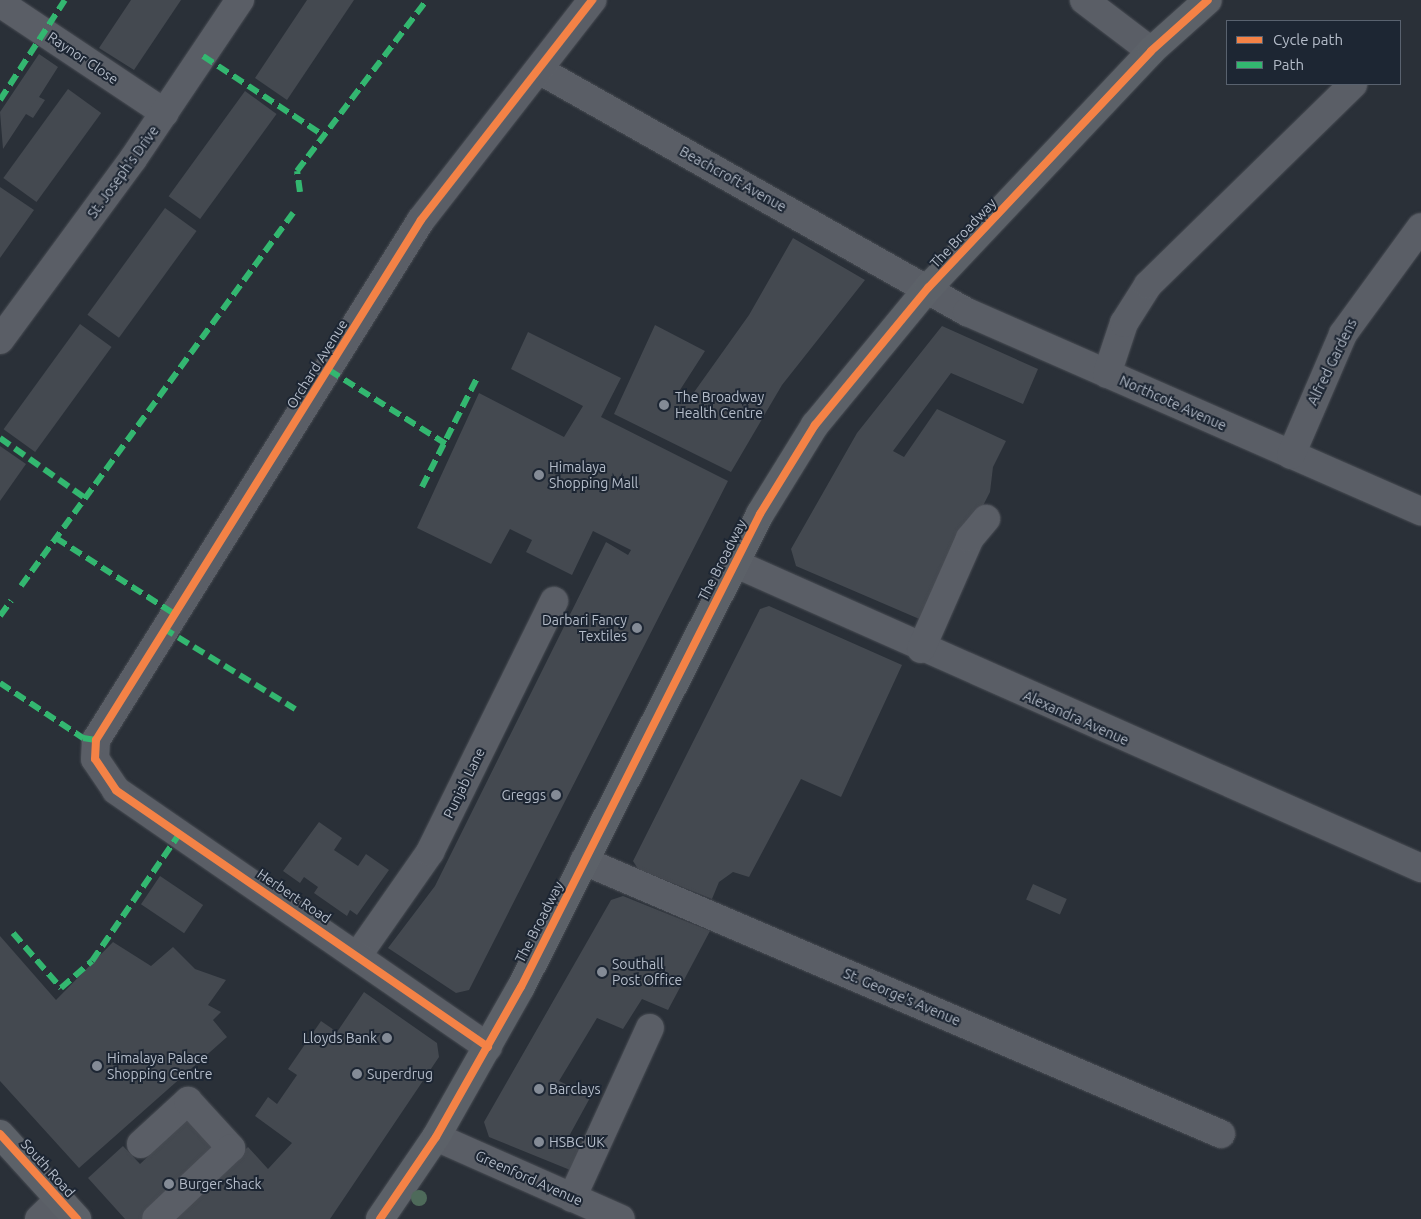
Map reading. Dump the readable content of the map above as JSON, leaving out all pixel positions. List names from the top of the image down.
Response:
{
  "streets": {
    "main road": ["The Broadway", "South Road"],
    "street": [
      "Raynor Close",
      "St. Joseph's Drive",
      "Beachcroft Avenue",
      "Alfred Gardens",
      "Orchard Avenue",
      "Northcote Avenue",
      "Alexandra Avenue",
      "Punjab Lane",
      "Herbert Road",
      "St. George's Avenue",
      "Greenford Avenue"
    ]
  },
  "crossings": [
    ["Raynor Close", "St. Joseph's Drive"],
    ["Beachcroft Avenue", "The Broadway"],
    ["Beachcroft Avenue", "Orchard Avenue"],
    ["Beachcroft Avenue", "Northcote Avenue"],
    ["The Broadway", "Northcote Avenue"],
    ["The Broadway", "Alexandra Avenue"],
    ["The Broadway", "Herbert Road"],
    ["The Broadway", "St. George's Avenue"],
    ["The Broadway", "Greenford Avenue"],
    ["Alfred Gardens", "Northcote Avenue"],
    ["Orchard Avenue", "Herbert Road"],
    ["Punjab Lane", "Herbert Road"]
  ],
  "places": [
    "The Broadway Health Centre",
    "Himalaya Shopping Mall",
    "Darbari Fancy Textiles",
    "Greggs",
    "Southall Post Office",
    "Lloyds Bank",
    "Himalaya Palace Shopping Centre",
    "Superdrug",
    "Barclays",
    "HSBC UK",
    "Burger Shack"
  ],
  "legend": ["Cycle path", "Path"]
}
